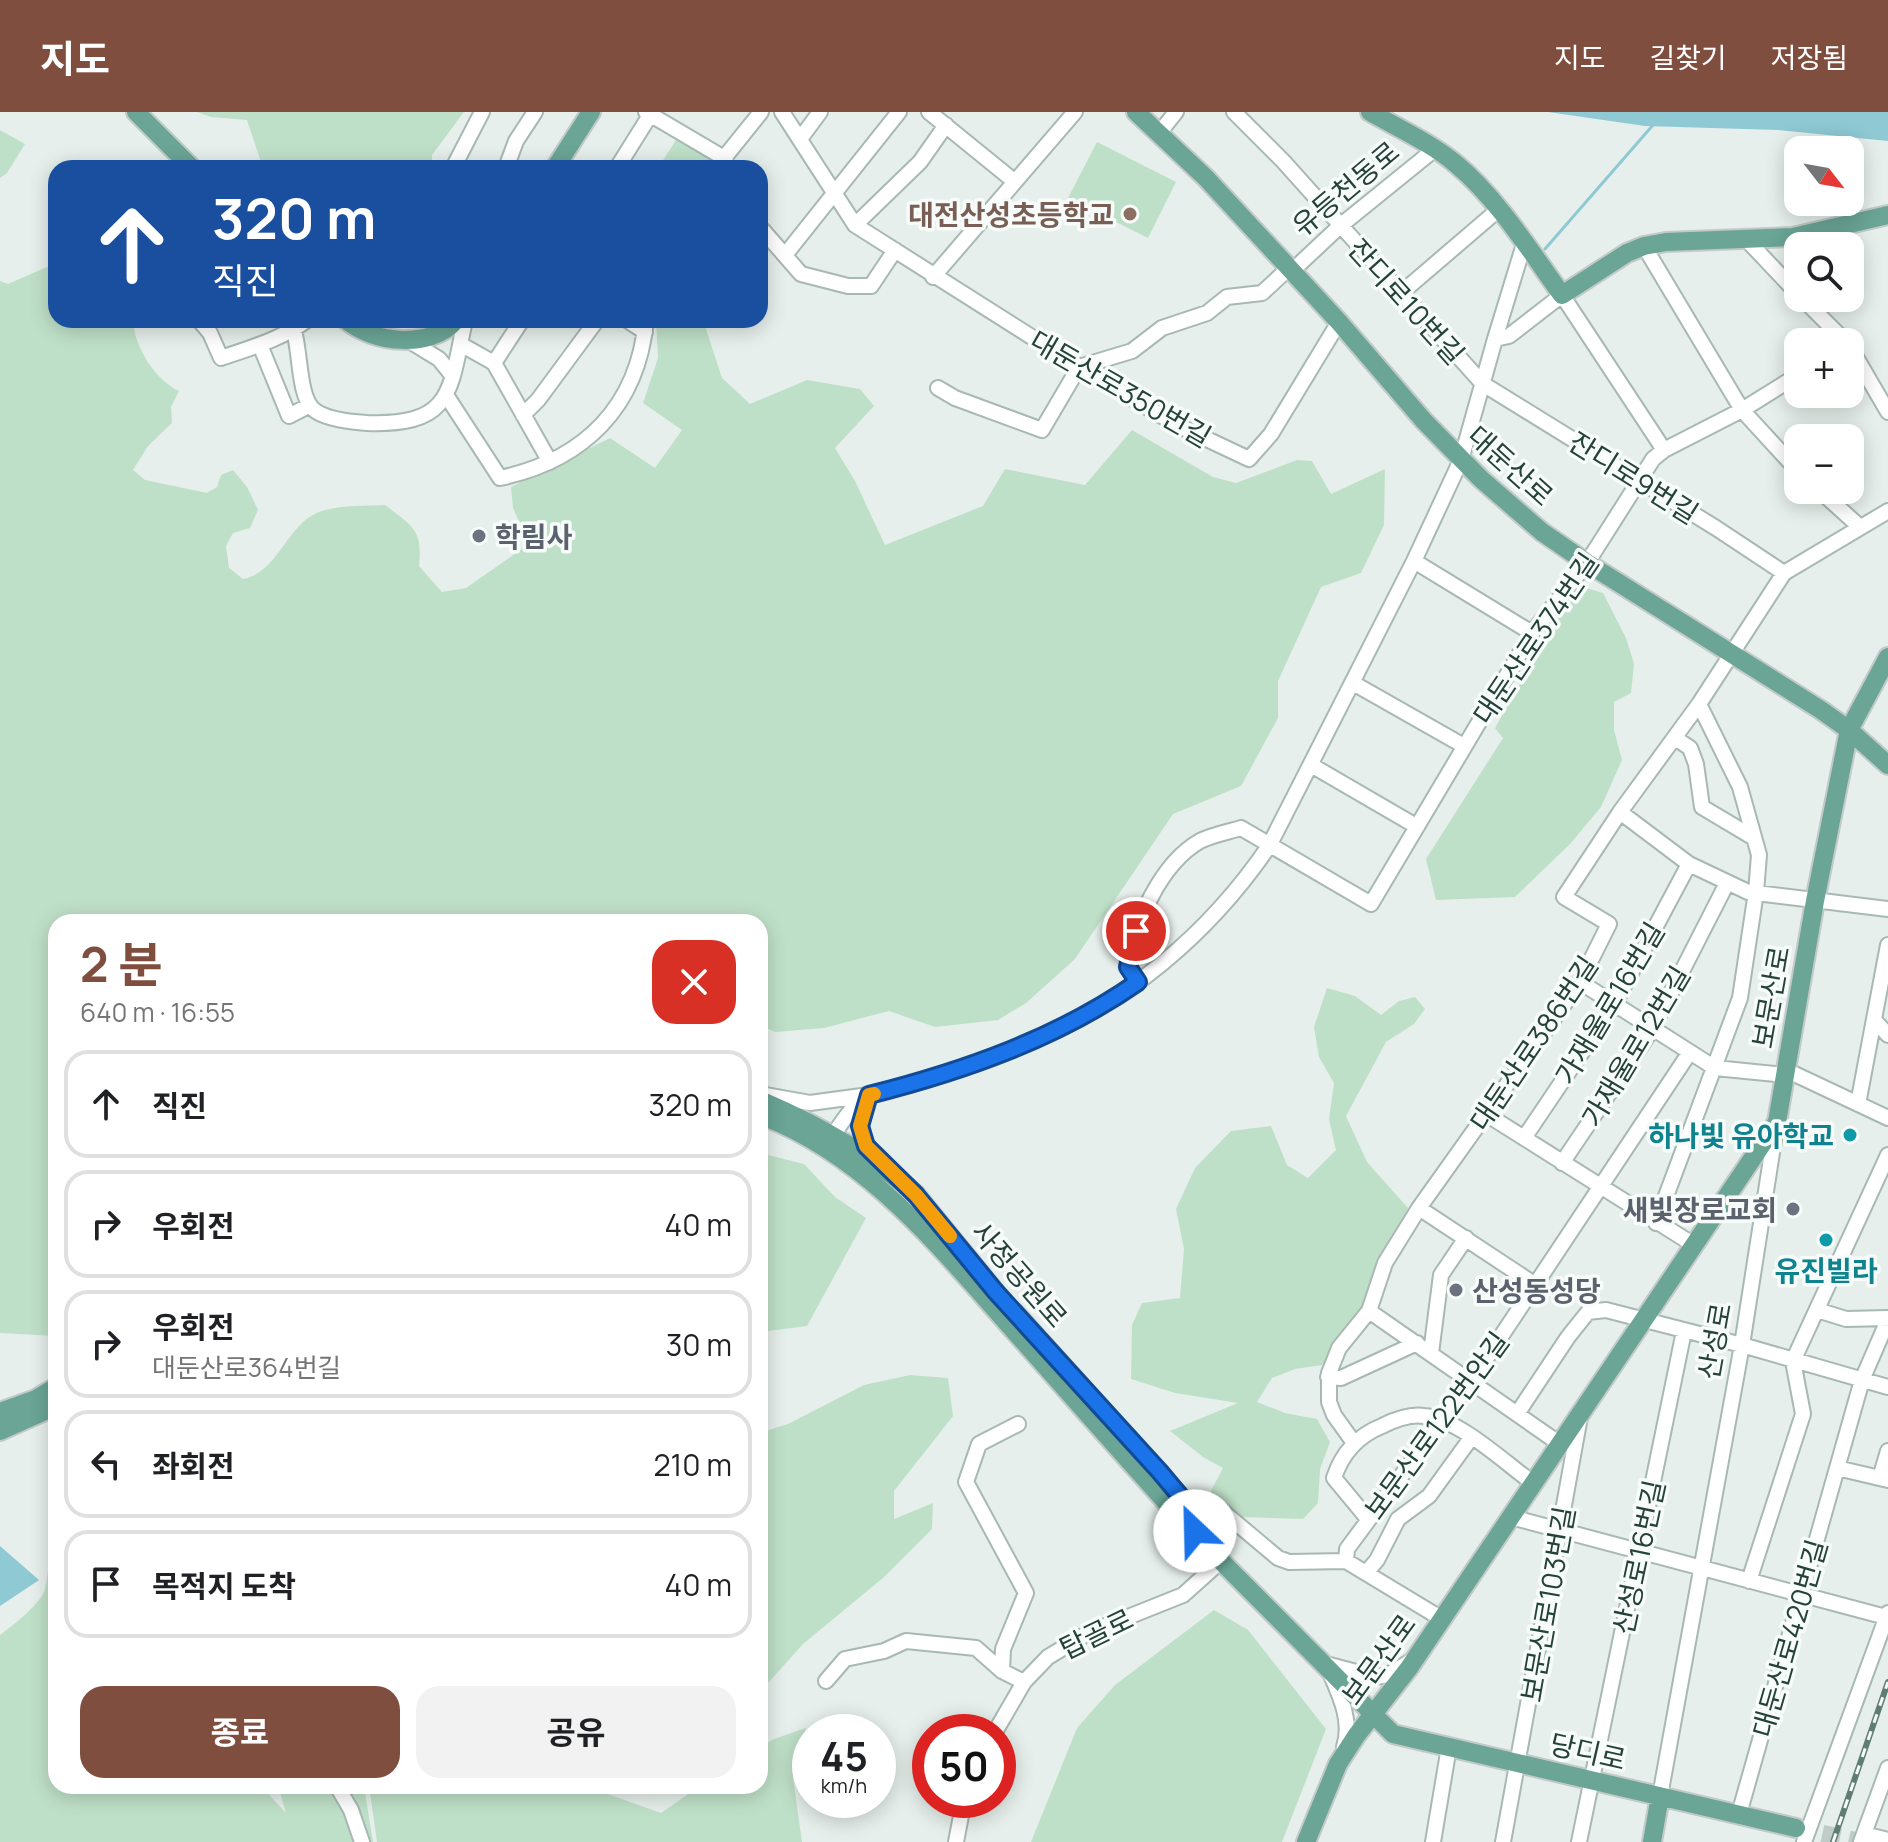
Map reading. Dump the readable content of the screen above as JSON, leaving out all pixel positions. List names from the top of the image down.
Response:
{
  "streets": {
    "main road": [
      "유등천동로",
      "대둔산로",
      "보문산로",
      "사정공원로",
      "산성로",
      "당디로"
    ],
    "street": [
      "잔디로10번길",
      "대둔산로350번길",
      "잔디로9번길",
      "대둔산로374번길",
      "가재울로16번길",
      "대둔산로386번길",
      "가재울로12번길",
      "보문산로122번안길",
      "산성로16번길",
      "보문산로103번길",
      "탑골로",
      "대둔산로420번길"
    ]
  },
  "crossings": [
    ["유등천동로", "잔디로10번길"],
    ["유등천동로", "대둔산로350번길"],
    ["유등천동로", "대둔산로"],
    ["잔디로10번길", "잔디로9번길"],
    ["대둔산로350번길", "대둔산로"],
    ["대둔산로", "대둔산로374번길"],
    ["대둔산로", "보문산로"],
    ["대둔산로", "대둔산로386번길"],
    ["잔디로9번길", "대둔산로374번길"],
    ["잔디로9번길", "대둔산로386번길"],
    ["보문산로", "사정공원로"],
    ["보문산로", "산성로"],
    ["보문산로", "보문산로103번길"],
    ["보문산로", "당디로"],
    ["사정공원로", "탑골로"],
    ["사정공원로", "당디로"],
    ["산성로", "당디로"],
    ["산성로16번길", "당디로"],
    ["보문산로103번길", "당디로"]
  ],
  "places": [
    "대전산성초등학교",
    "학림사",
    "하나빛 유아학교",
    "새빛장로교회",
    "유진빌라",
    "산성동성당"
  ],
  "north": "bottom right",
  "page": {
    "header": "지도",
    "nav": ["지도", "길찾기", "저장됨"],
    "map_buttons": ["+", "−"],
    "turn": ["320 m", "직진"],
    "heading": ["2 분", "640 m · 16:55"],
    "list": [
      {
        "name": "직진",
        "value": "320 m"
      },
      {
        "name": "우회전",
        "value": "40 m"
      },
      {
        "name": "우회전",
        "note": "대둔산로364번길",
        "value": "30 m"
      },
      {
        "name": "좌회전",
        "value": "210 m"
      },
      {
        "name": "목적지 도착",
        "value": "40 m"
      }
    ],
    "buttons": ["종료", "공유"],
    "speed": "45 km/h",
    "limit": "50"
  }
}
